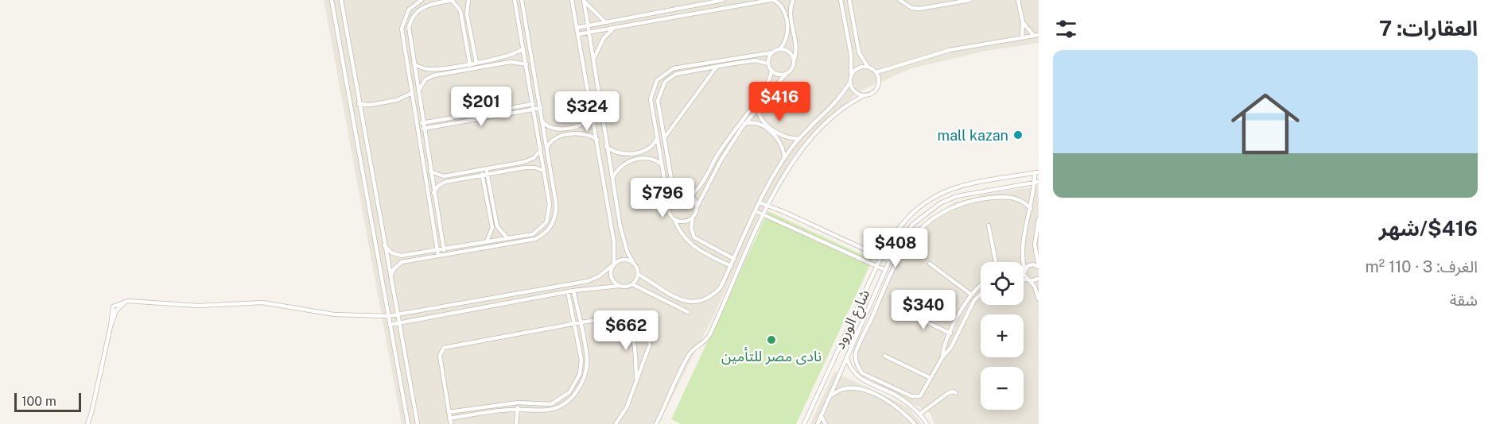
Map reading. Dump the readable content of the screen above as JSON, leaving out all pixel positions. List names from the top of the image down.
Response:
{
  "streets": {
    "street": ["شارع الورود"]
  },
  "places": ["mall kazan", "نادى مصر للتأمين"],
  "scale_bar": "100 m",
  "page": {
    "heading": "العقارات: 7",
    "list": [
      {
        "name": "$416/شهر",
        "note": "الغرف: 3 · 110 m² · شقة"
      }
    ],
    "price": [
      "$416",
      "$201",
      "$324",
      "$796",
      "$408",
      "$340",
      "$662"
    ],
    "map_buttons": ["+", "−"],
    "scale": "100 m"
  }
}
